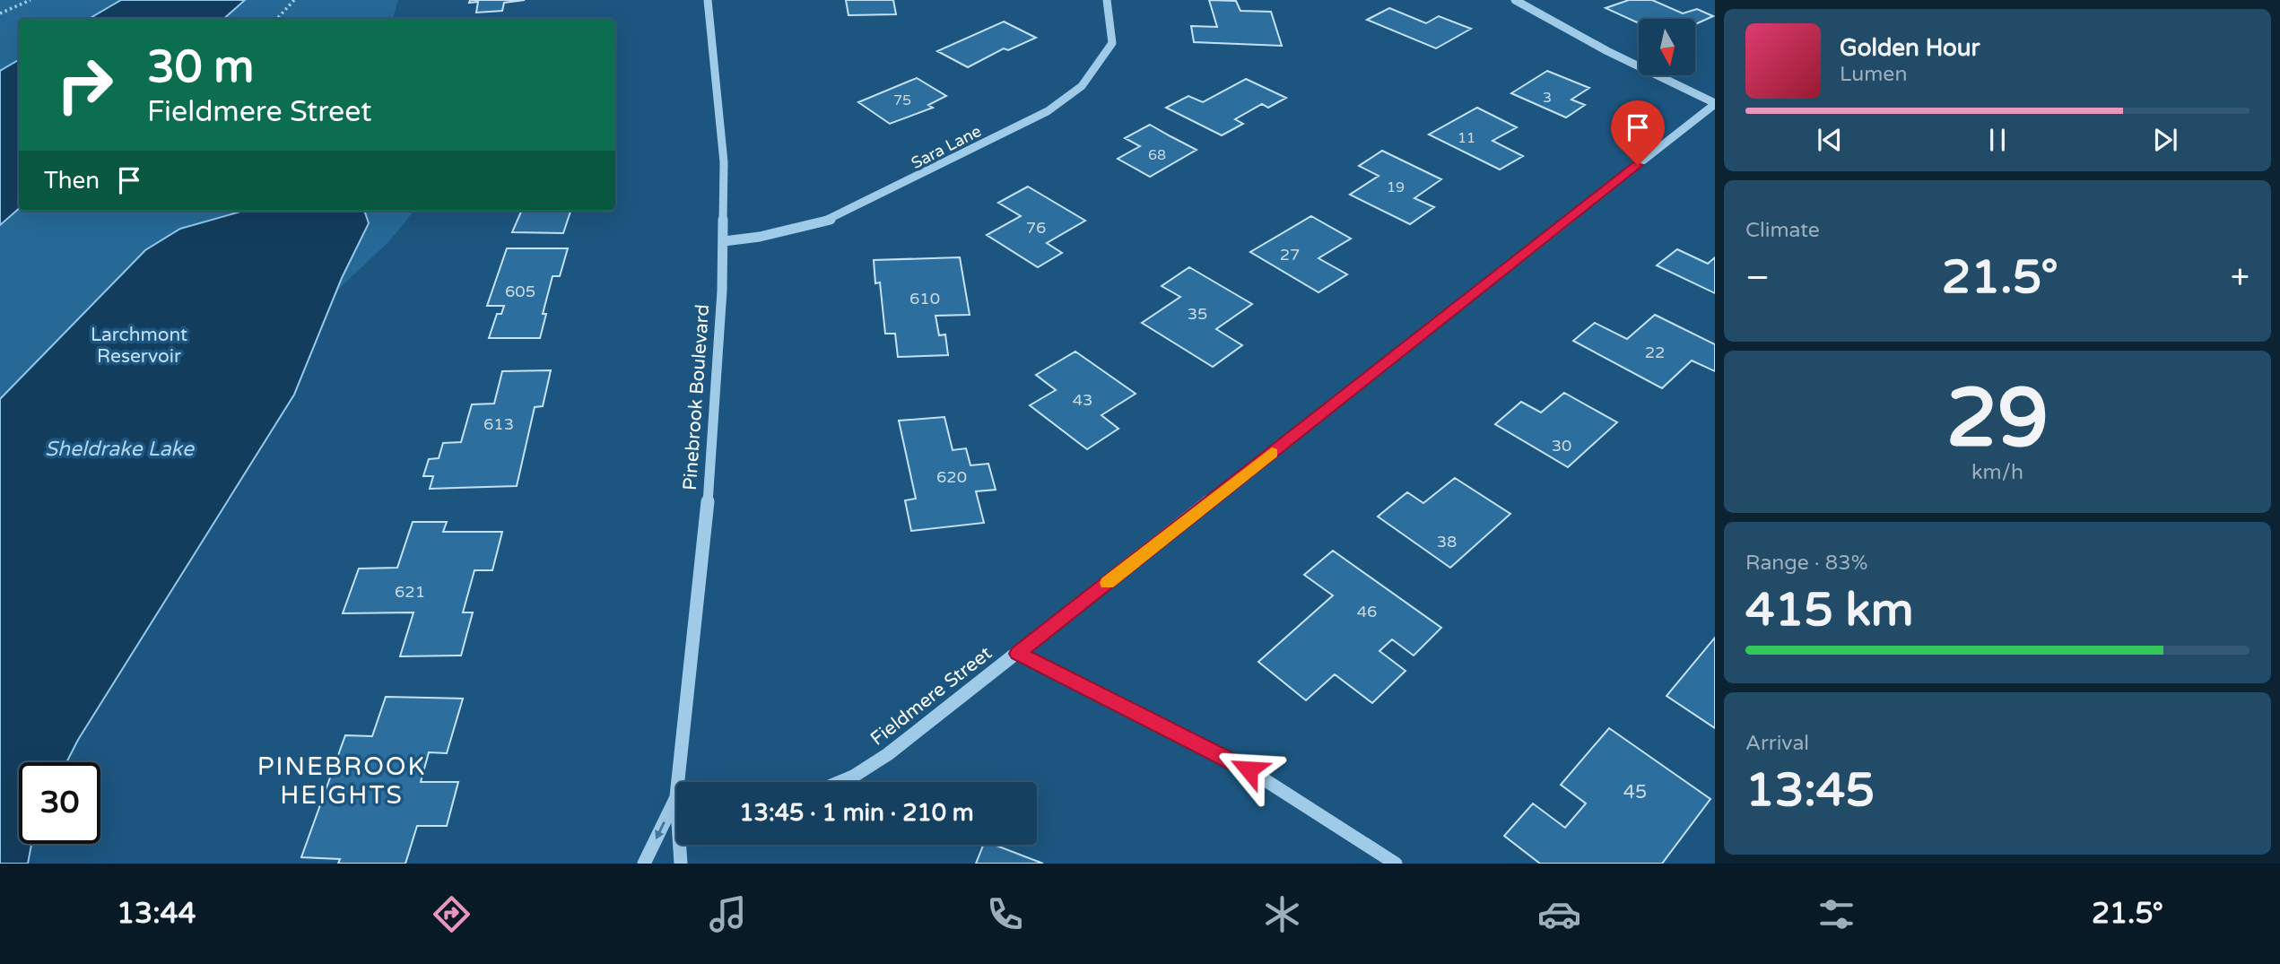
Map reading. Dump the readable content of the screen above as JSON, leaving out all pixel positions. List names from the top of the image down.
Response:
{
  "streets": {
    "street": ["Sara Lane", "Pinebrook Boulevard", "Fieldmere Street"]
  },
  "crossings": [
    ["Sara Lane", "Pinebrook Boulevard"]
  ],
  "districts": ["PINEBROOK HEIGHTS"],
  "water": ["Sheldrake Lake"],
  "parks": ["Larchmont Reservoir"],
  "house_numbers": [
    "3",
    "75",
    "11",
    "68",
    "19",
    "76",
    "27",
    "605",
    "610",
    "35",
    "22",
    "43",
    "613",
    "30",
    "620",
    "38",
    "621",
    "46",
    "45"
  ],
  "north": "bottom",
  "page": {
    "turn": ["30 m", "Fieldmere Street"],
    "song": ["Golden Hour", "Lumen"],
    "then": "Then",
    "tile": [
      "Climate",
      ["29", "km/h"],
      ["Range · 83%", "415 km"],
      ["Arrival", "13:45"]
    ],
    "heat": ["−", "21.5°", "+"],
    "limit": "30",
    "trip": "13:45 · 1 min · 210 m",
    "tabs": ["13:44", "21.5°"]
  }
}
